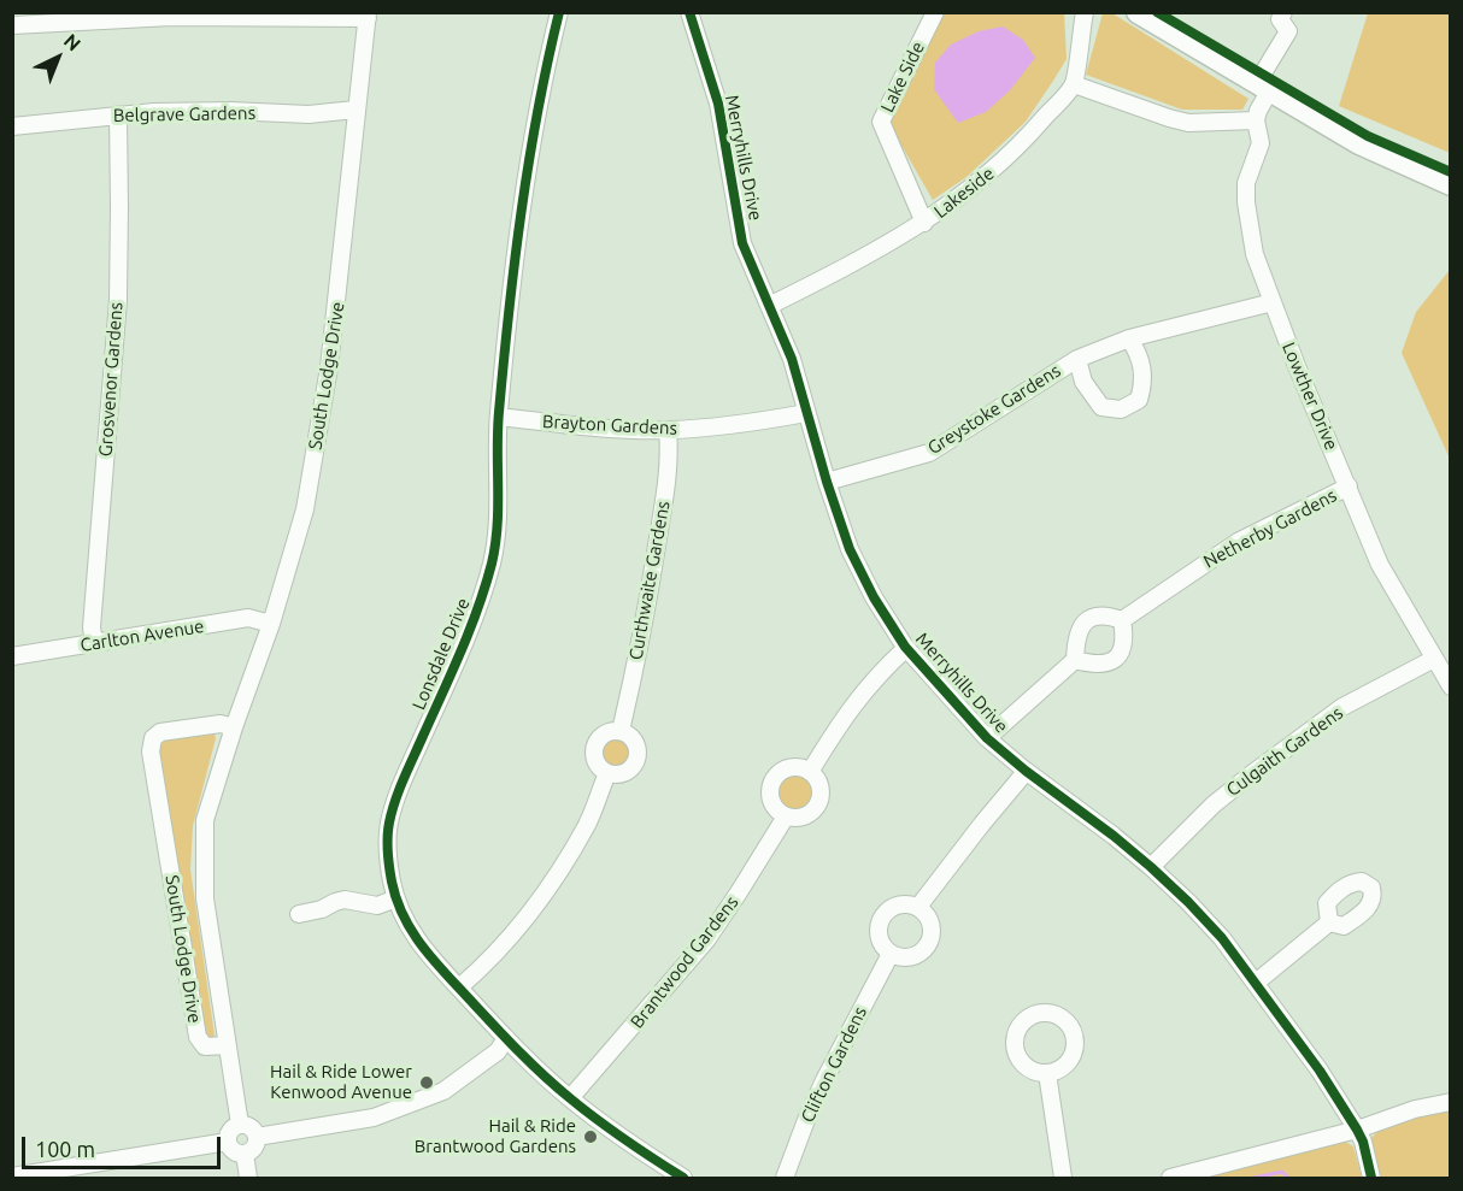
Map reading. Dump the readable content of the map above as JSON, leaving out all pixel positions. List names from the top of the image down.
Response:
{
  "streets": {
    "street": [
      "Lake Side",
      "Belgrave Gardens",
      "Merryhills Drive",
      "Lakeside",
      "South Lodge Drive",
      "Grosvenor Gardens",
      "Lowther Drive",
      "Greystoke Gardens",
      "Brayton Gardens",
      "Netherby Gardens",
      "Curthwaite Gardens",
      "Carlton Avenue",
      "Lonsdale Drive",
      "Culgaith Gardens",
      "Brantwood Gardens",
      "Clifton Gardens"
    ]
  },
  "crossings": [
    ["Lake Side", "Lakeside"],
    ["Belgrave Gardens", "South Lodge Drive"],
    ["Belgrave Gardens", "Grosvenor Gardens"],
    ["Merryhills Drive", "Lakeside"],
    ["Merryhills Drive", "Greystoke Gardens"],
    ["Merryhills Drive", "Brayton Gardens"],
    ["Merryhills Drive", "Culgaith Gardens"],
    ["South Lodge Drive", "Carlton Avenue"],
    ["Grosvenor Gardens", "Carlton Avenue"],
    ["Lowther Drive", "Greystoke Gardens"],
    ["Lowther Drive", "Netherby Gardens"],
    ["Lowther Drive", "Culgaith Gardens"],
    ["Brayton Gardens", "Curthwaite Gardens"],
    ["Brayton Gardens", "Lonsdale Drive"],
    ["Lonsdale Drive", "Brantwood Gardens"]
  ],
  "places": ["Hail & Ride Lower Kenwood Avenue", "Hail & Ride Brantwood Gardens"],
  "scale_bar": "100 m",
  "north": "top right"
}
